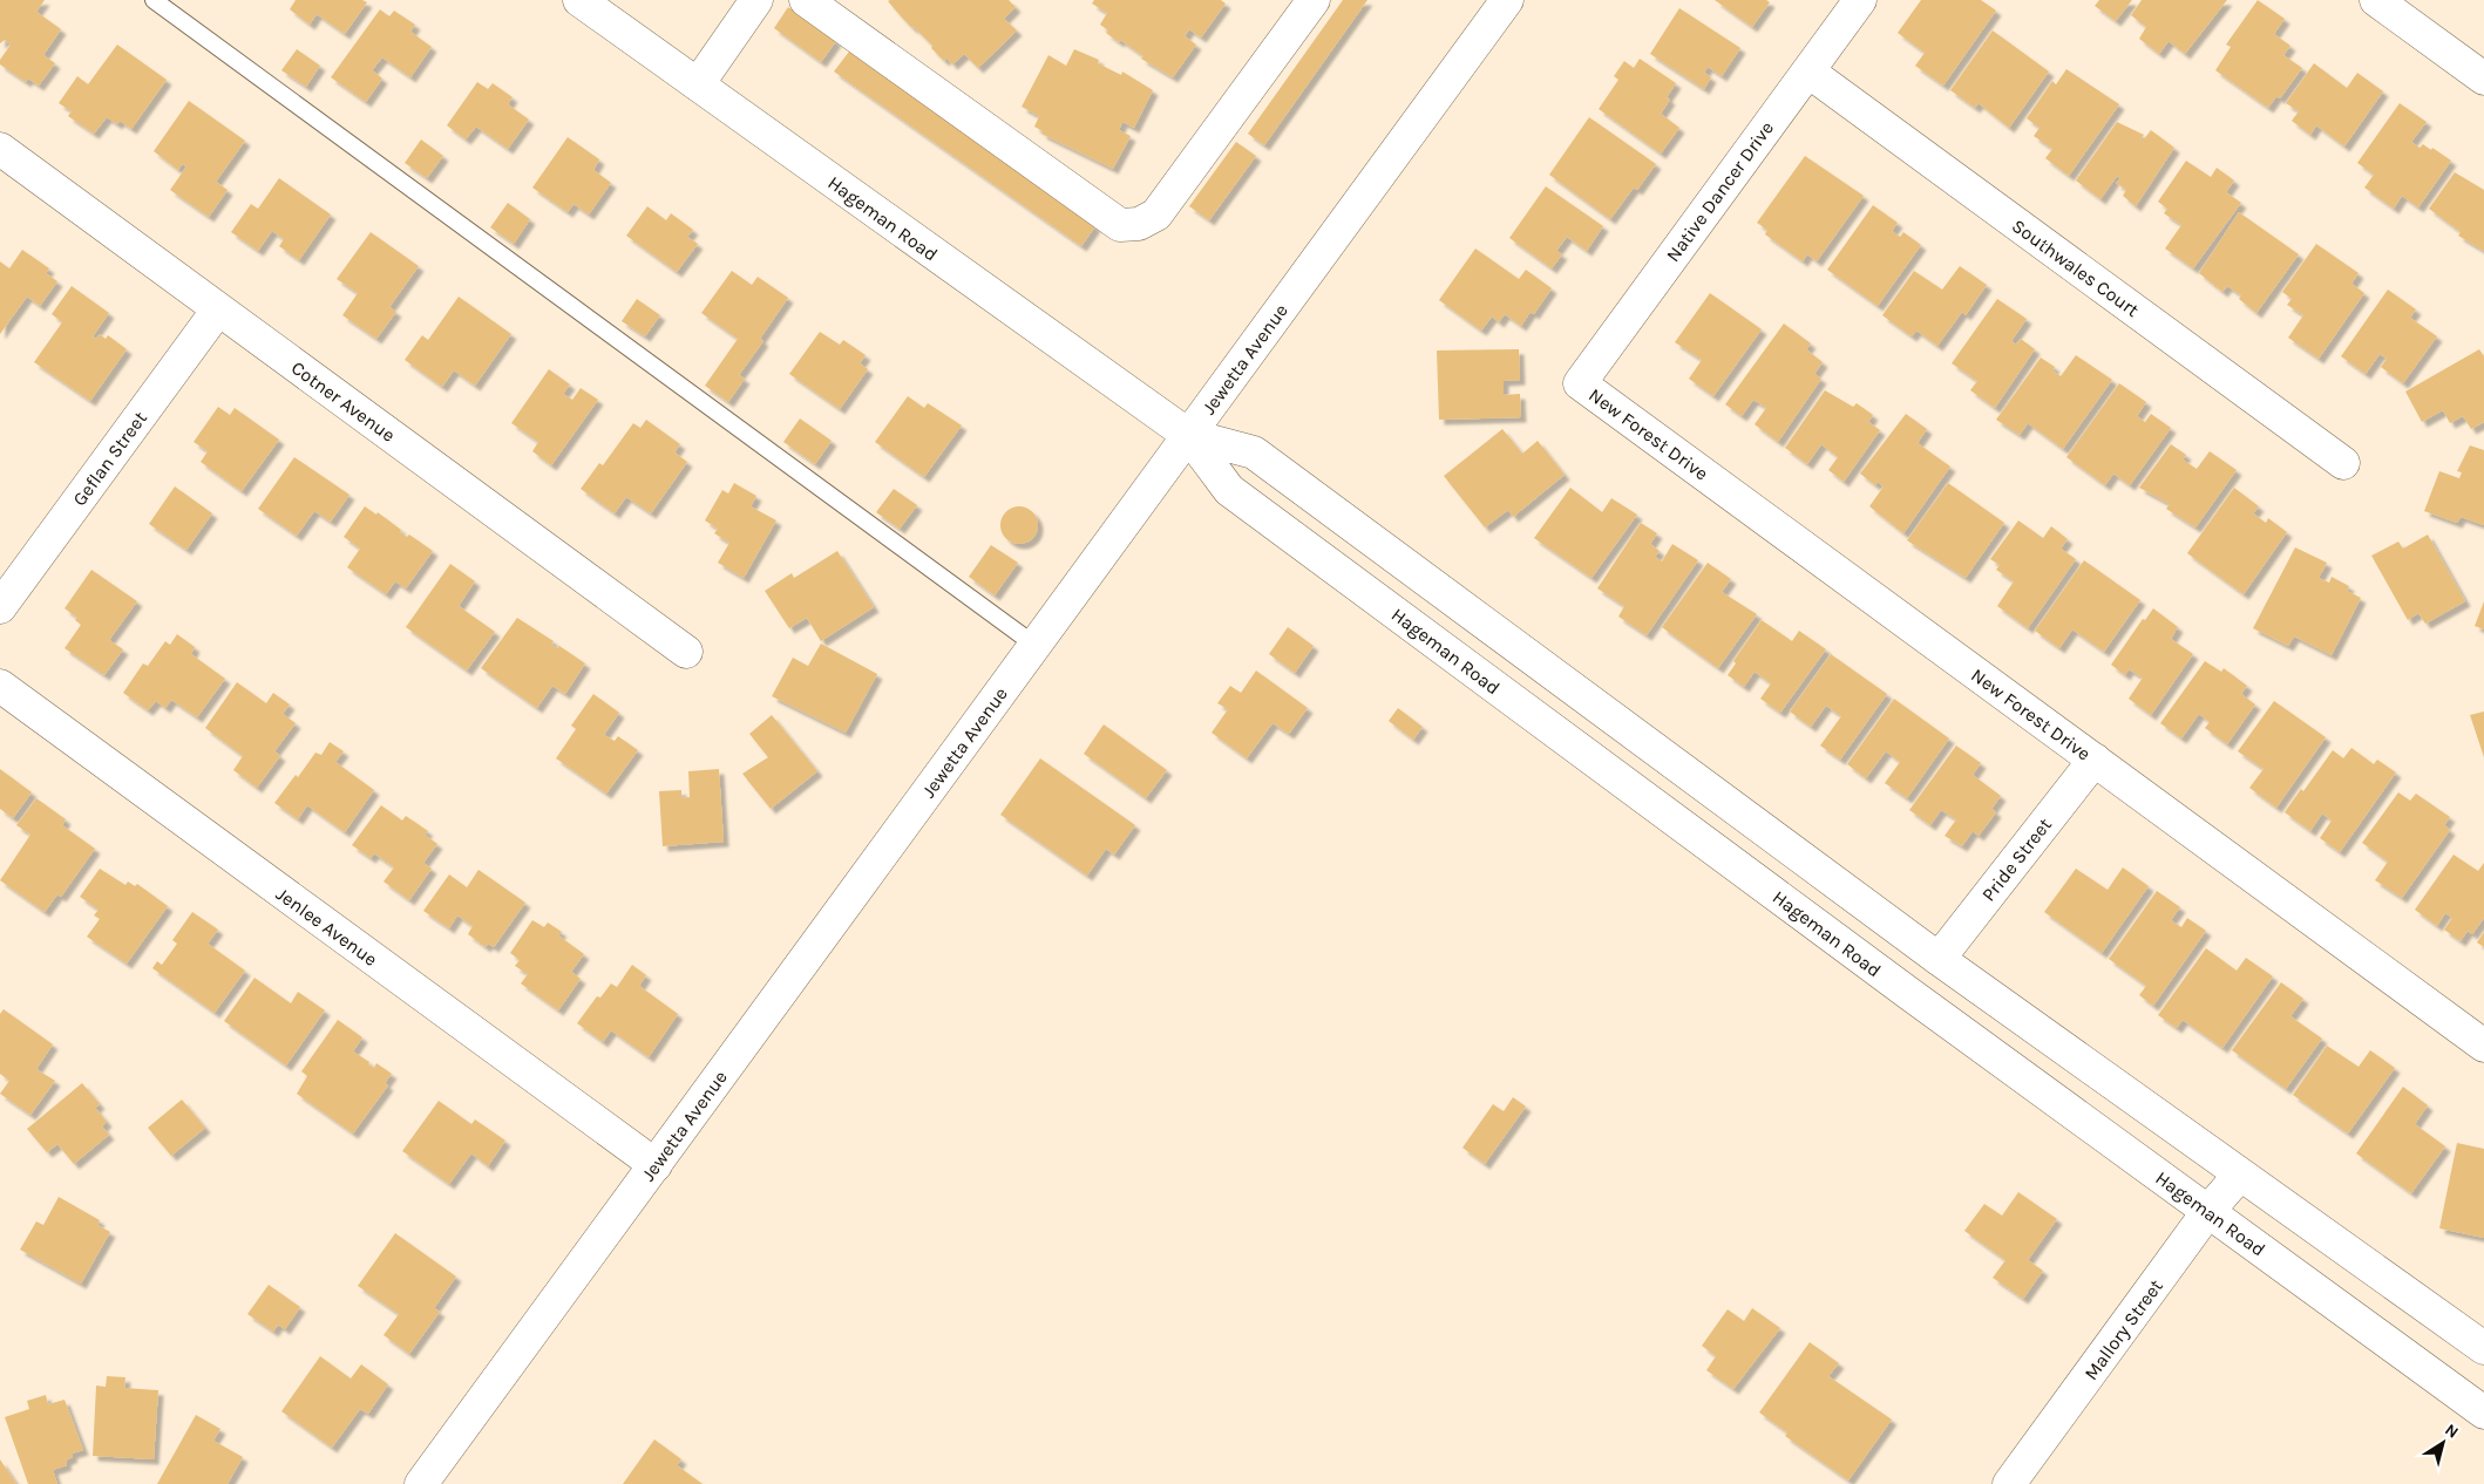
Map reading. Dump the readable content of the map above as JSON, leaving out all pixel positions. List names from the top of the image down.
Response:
{
  "streets": {
    "street": [
      "Native Dancer Drive",
      "Hageman Road",
      "Southwales Court",
      "Jewetta Avenue",
      "Cotner Avenue",
      "New Forest Drive",
      "Geflan Street",
      "Pride Street",
      "Jenlee Avenue",
      "Mallory Street"
    ]
  },
  "crossings": [
    ["Native Dancer Drive", "Southwales Court"],
    ["Native Dancer Drive", "New Forest Drive"],
    ["Hageman Road", "Jewetta Avenue"],
    ["Hageman Road", "Pride Street"],
    ["Hageman Road", "Mallory Street"],
    ["Jewetta Avenue", "Jenlee Avenue"],
    ["Cotner Avenue", "Geflan Street"],
    ["New Forest Drive", "Pride Street"]
  ],
  "north": "top right"
}
